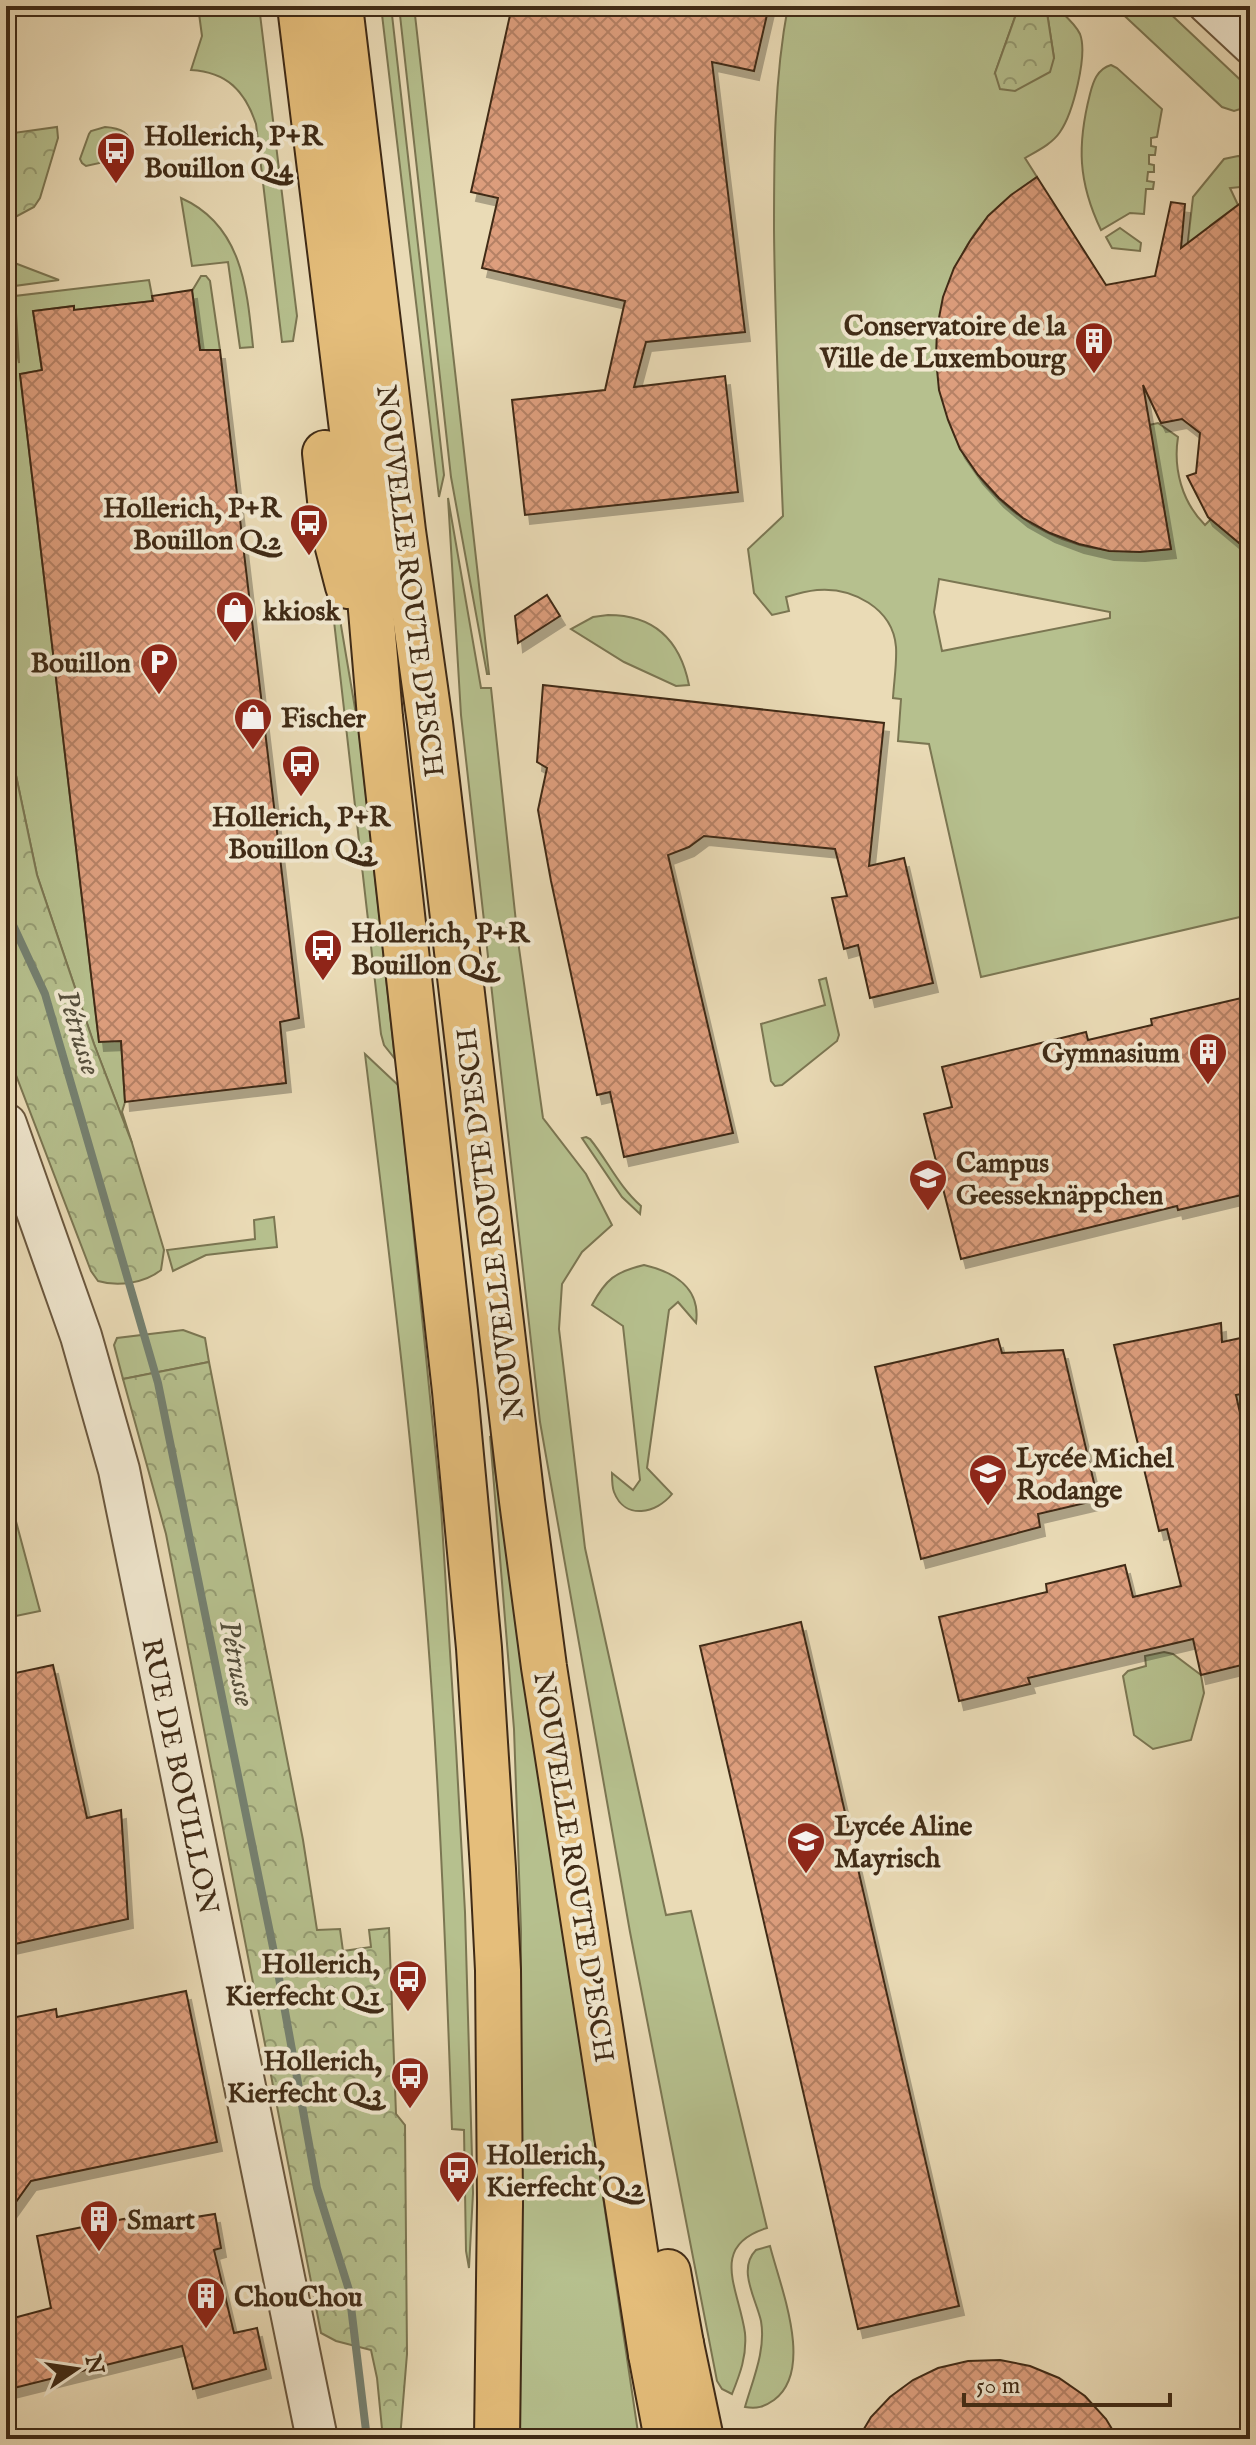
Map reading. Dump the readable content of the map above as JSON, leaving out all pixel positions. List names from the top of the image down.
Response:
{
  "streets": {
    "main road": ["NOUVELLE ROUTE D'ESCH"],
    "street": ["RUE DE BOUILLON"]
  },
  "water": ["Pétrusse"],
  "places": {
    "bus stop": [
      "Hollerich, P+R Bouillon Q.4",
      "Hollerich, P+R Bouillon Q.2",
      "Hollerich, P+R Bouillon Q.3",
      "Hollerich, P+R Bouillon Q.5",
      "Hollerich, Kierfecht Q.1",
      "Hollerich, Kierfecht Q.3",
      "Hollerich, Kierfecht Q.2"
    ],
    "building": [
      "Conservatoire de la Ville de Luxembourg",
      "Gymnasium",
      "Smart",
      "ChouChou"
    ],
    "shop": ["kkiosk", "Fischer"],
    "parking": ["Bouillon"],
    "school or university": ["Campus Geesseknäppchen", "Lycée Michel Rodange", "Lycée Aline Mayrisch"]
  },
  "scale_bar": "50 m",
  "north": "right"
}
